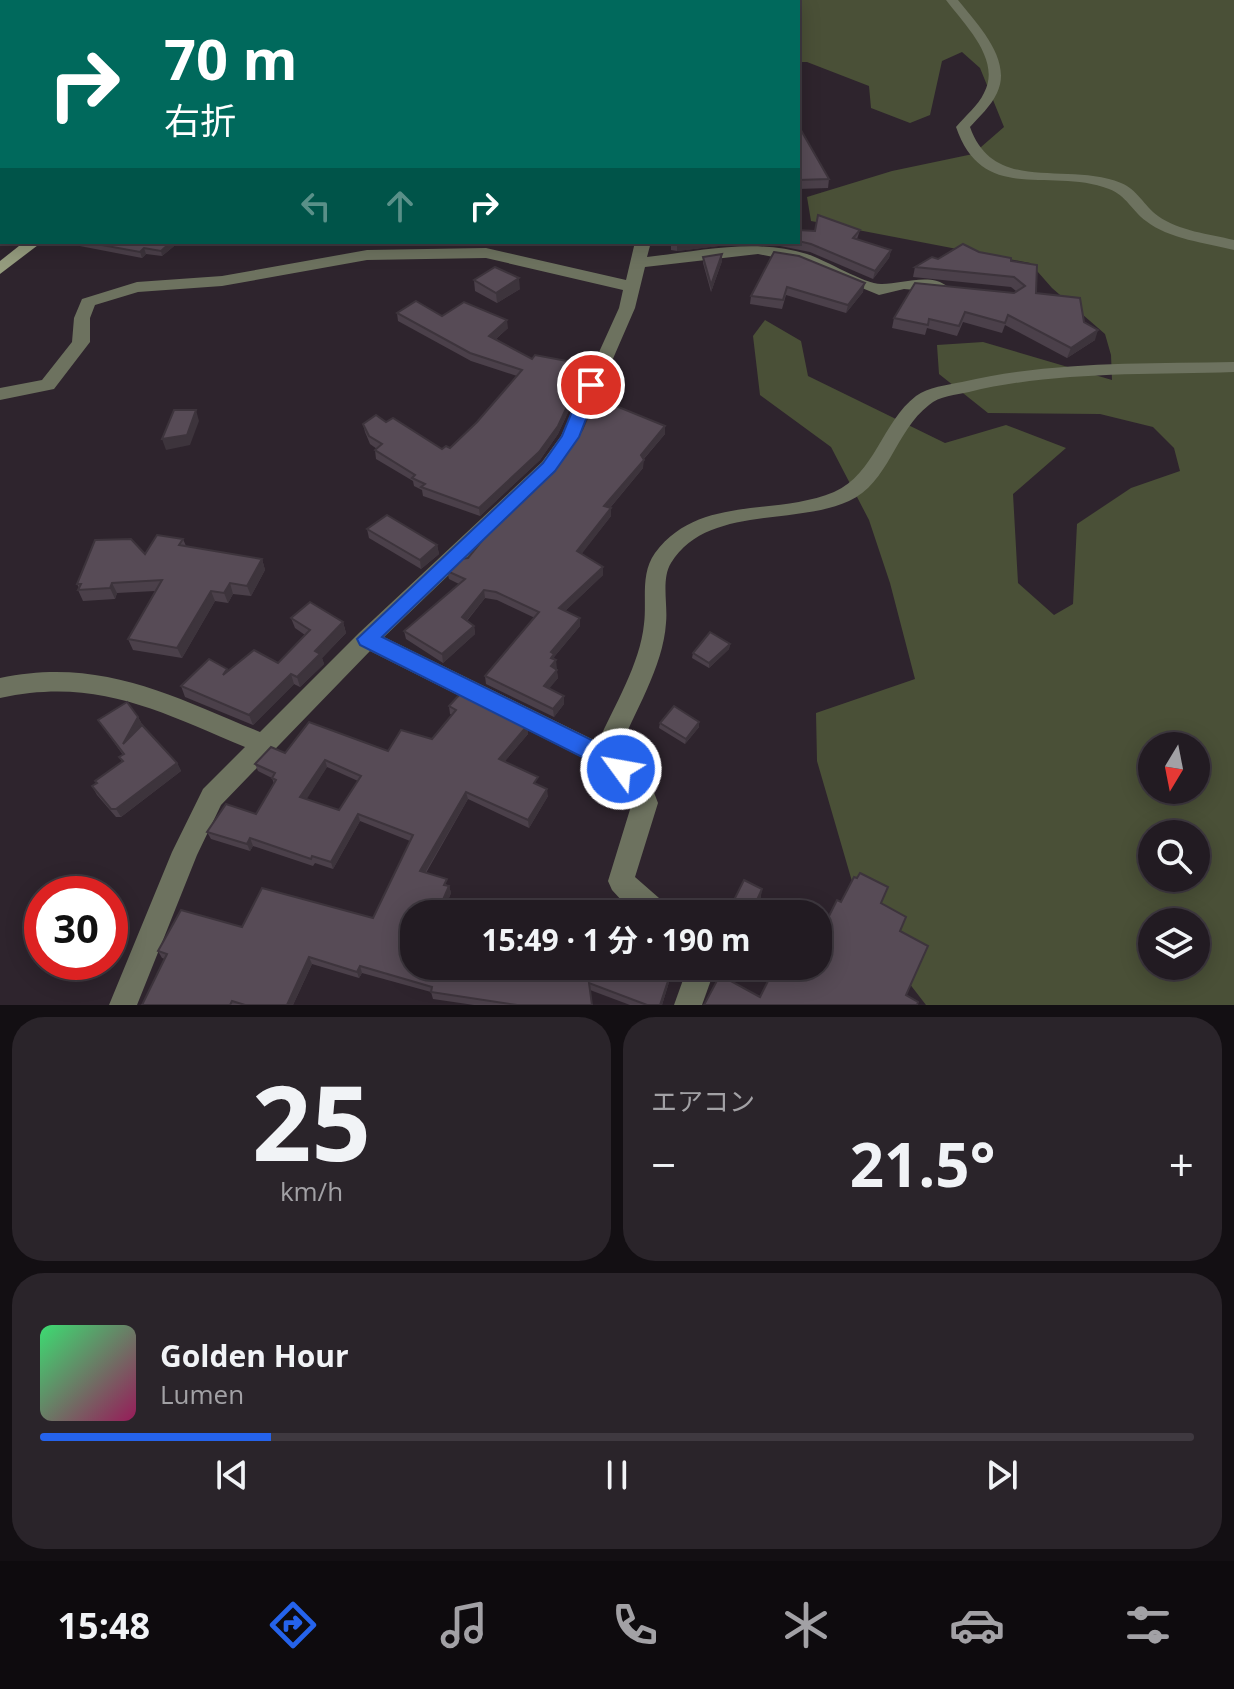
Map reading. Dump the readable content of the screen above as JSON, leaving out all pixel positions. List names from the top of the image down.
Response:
{
  "north": "bottom",
  "page": {
    "turn": ["70 m", "右折"],
    "limit": "30",
    "trip": "15:49 · 1 分 · 190 m",
    "tile": [
      ["25", "km/h"],
      "エアコン"
    ],
    "heat": ["−", "21.5°", "+"],
    "song": ["Golden Hour", "Lumen"],
    "tabs": "15:48"
  }
}
